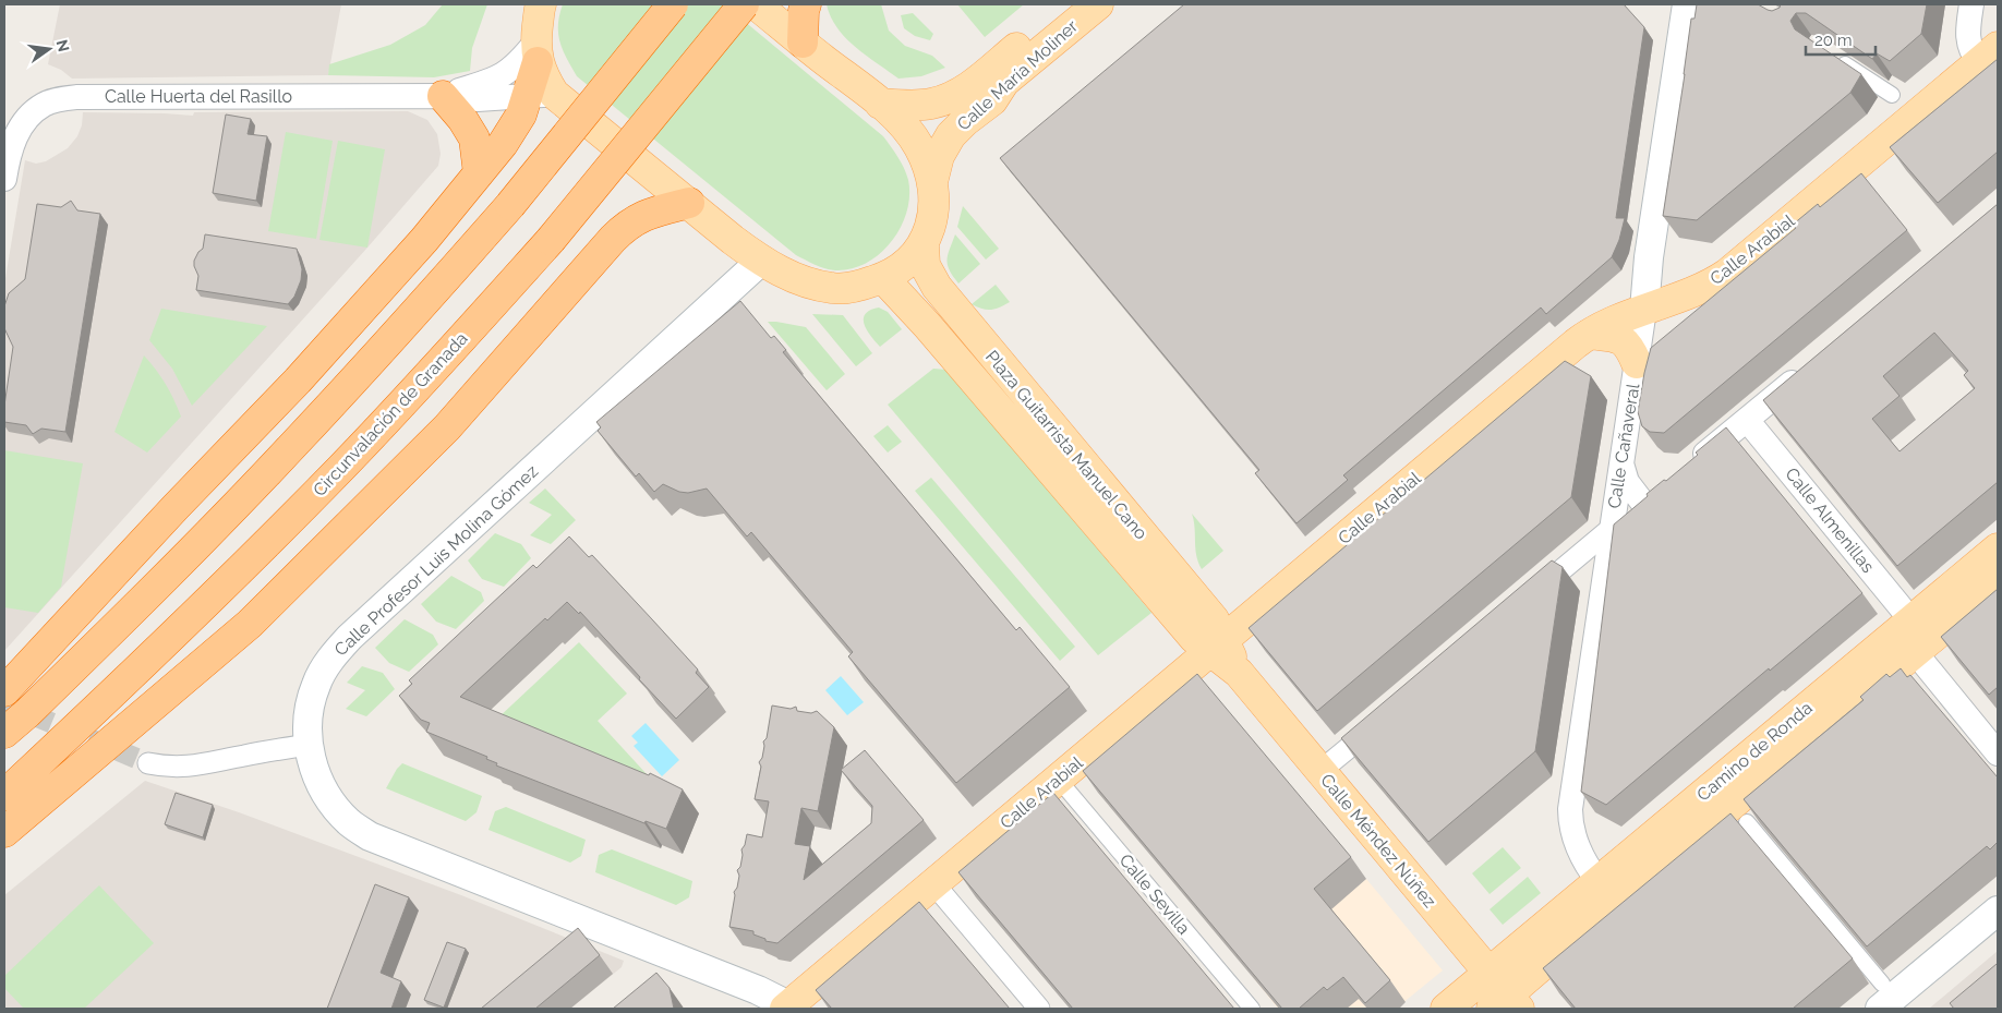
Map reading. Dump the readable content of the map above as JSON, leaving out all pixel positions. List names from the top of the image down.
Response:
{
  "streets": {
    "highway": ["Circunvalación de Granada"],
    "main road": [
      "Calle María Moliner",
      "Calle Arabial",
      "Plaza Guitarrista Manuel Cano",
      "Calle Cañaveral",
      "Calle Profesor Luis Molina Gómez",
      "Camino de Ronda",
      "Calle Méndez Núñez"
    ],
    "street": ["Calle Huerta del Rasillo", "Calle Almenillas", "Calle Sevilla"]
  },
  "crossings": [
    ["Calle Arabial", "Plaza Guitarrista Manuel Cano"],
    ["Calle Arabial", "Calle Cañaveral"],
    ["Calle Arabial", "Calle Profesor Luis Molina Gómez"],
    ["Calle Arabial", "Calle Méndez Núñez"],
    ["Calle Arabial", "Calle Sevilla"],
    ["Plaza Guitarrista Manuel Cano", "Calle Méndez Núñez"],
    ["Calle Cañaveral", "Camino de Ronda"],
    ["Calle Almenillas", "Camino de Ronda"],
    ["Camino de Ronda", "Calle Méndez Núñez"]
  ],
  "scale_bar": "20 m",
  "north": "right"
}
